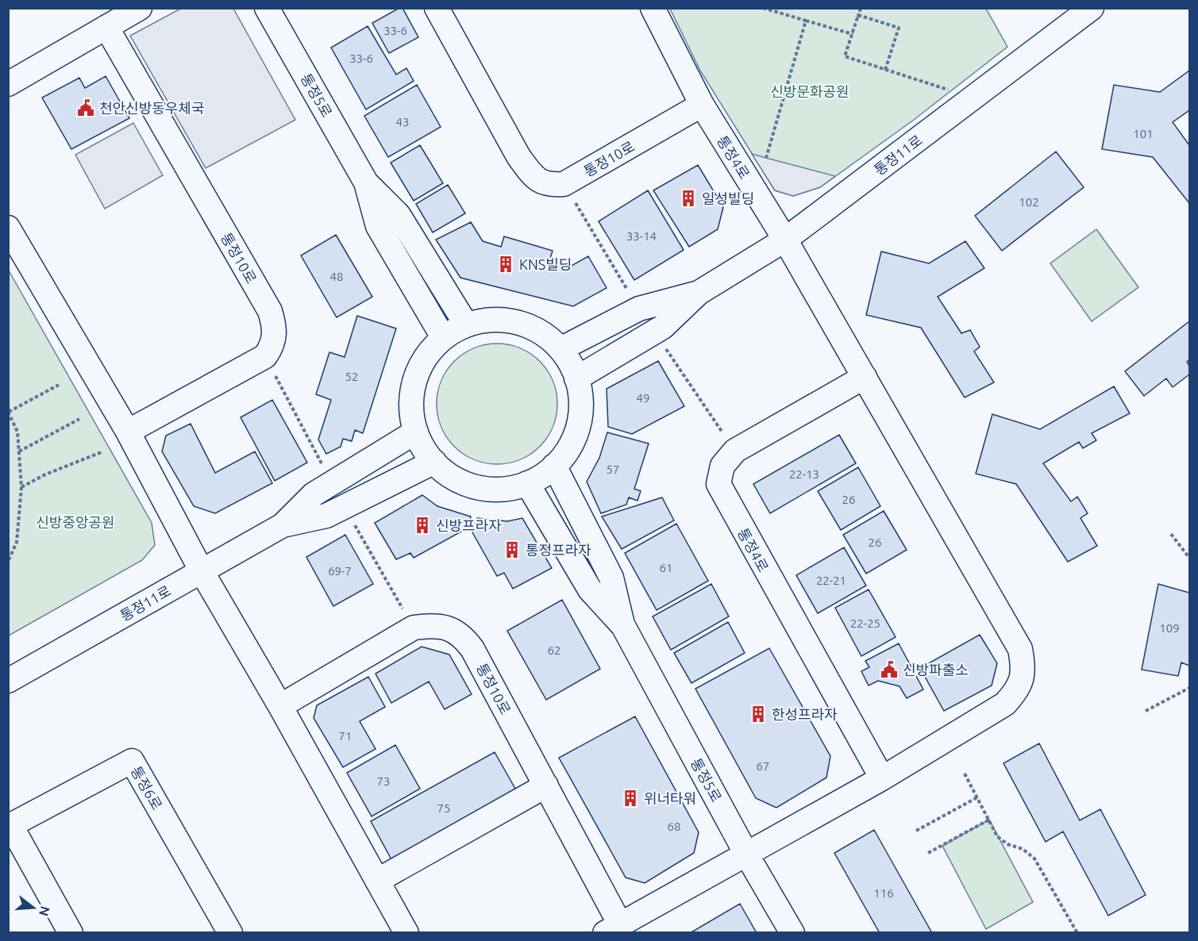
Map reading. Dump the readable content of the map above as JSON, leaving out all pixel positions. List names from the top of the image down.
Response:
{
  "streets": {
    "street": [
      "통정5로",
      "통정11로",
      "통정4로",
      "통정10로",
      "통정6로"
    ]
  },
  "crossings": [
    ["통정5로", "통정4로"],
    ["통정11로", "통정4로"],
    ["통정4로", "통정10로"]
  ],
  "parks": ["신방문화공원", "신방중앙공원"],
  "places": {
    "public building": ["천안신방동우체국", "신방파출소"],
    "building": [
      "일성빌딩",
      "KNS빌딩",
      "신방프라자",
      "통정프라자",
      "한성프라자",
      "위너타워"
    ]
  },
  "house_numbers": [
    "33-6",
    "33-6",
    "43",
    "101",
    "102",
    "33-14",
    "48",
    "52",
    "49",
    "57",
    "22-13",
    "26",
    "26",
    "61",
    "69-7",
    "22-21",
    "22-25",
    "109",
    "62",
    "71",
    "67",
    "73",
    "75",
    "68",
    "116"
  ],
  "north": "right"
}
